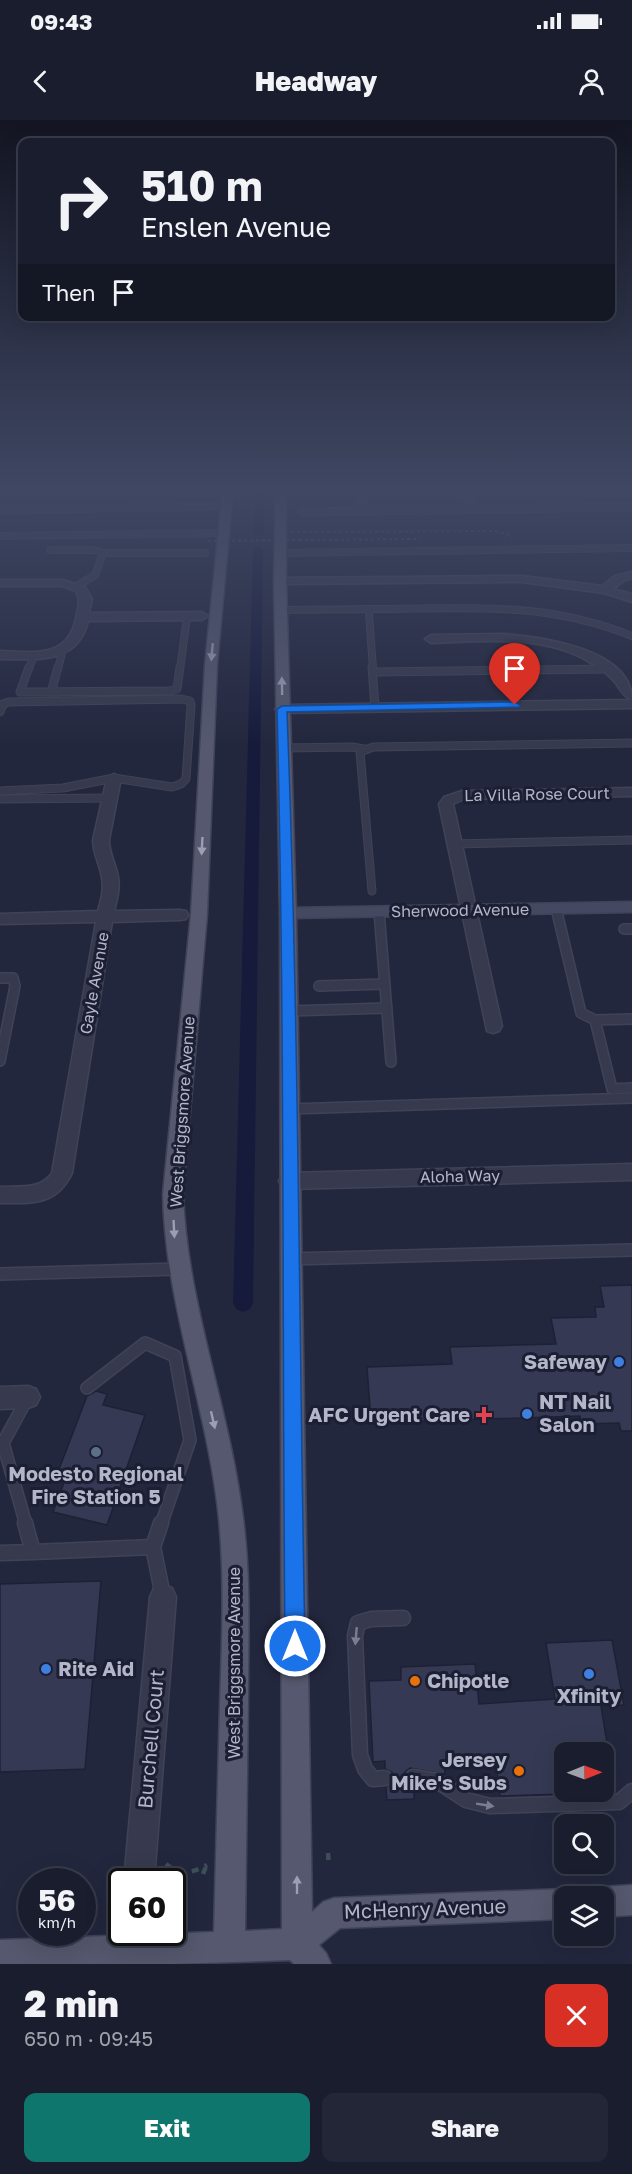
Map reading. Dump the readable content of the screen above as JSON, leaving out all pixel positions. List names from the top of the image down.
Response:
{
  "streets": {
    "main road": ["West Briggsmore Avenue", "McHenry Avenue"],
    "street": [
      "La Villa Rose Court",
      "Sherwood Avenue",
      "Gayle Avenue",
      "Aloha Way",
      "Burchell Court"
    ]
  },
  "crossings": [
    ["La Villa Rose Court", "Sherwood Avenue"]
  ],
  "places": {
    "other": [
      "Safeway",
      "NT Nail Salon",
      "Modesto Regional Fire Station 5",
      "Rite Aid",
      "Xfinity",
      "Chipotle",
      "Jersey Mike's Subs"
    ],
    "health": ["AFC Urgent Care"]
  },
  "north": "right",
  "page": {
    "status": "09:43",
    "header": "Headway",
    "turn": ["510 m", "Enslen Avenue"],
    "then": "Then",
    "speed": "56 km/h",
    "limit": "60",
    "heading": ["2 min", "650 m · 09:45"],
    "buttons": ["Exit", "Share"]
  }
}
